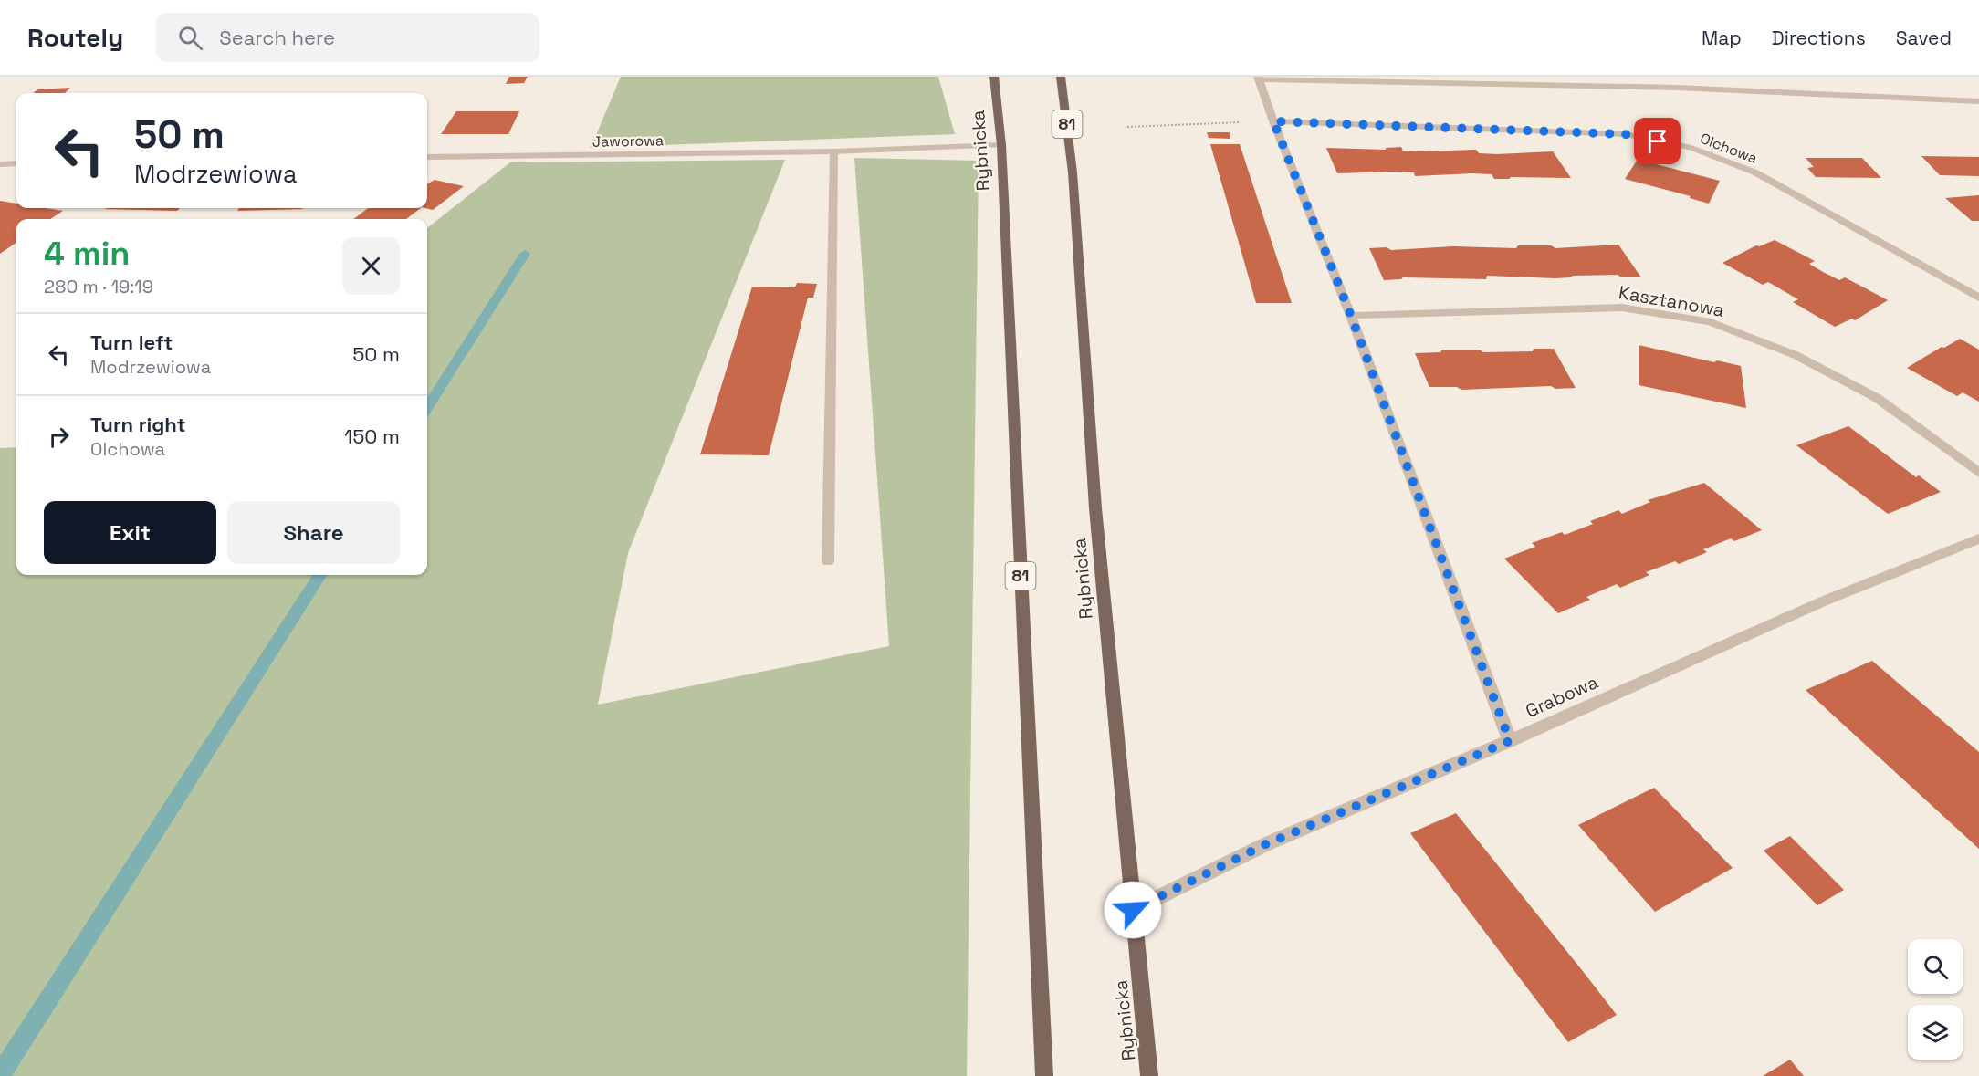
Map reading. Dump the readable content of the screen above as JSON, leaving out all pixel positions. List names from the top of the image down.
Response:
{
  "streets": {
    "main road": ["81", "Rybnicka"],
    "street": [
      "Jaworowa",
      "Olchowa",
      "Kasztanowa",
      "Grabowa"
    ]
  },
  "crossings": [
    ["Jaworowa", "Rybnicka"],
    ["Rybnicka", "Grabowa"]
  ],
  "page": {
    "header": "Routely",
    "search": "Search here",
    "nav": ["Map", "Directions", "Saved"],
    "turn": ["50 m", "Modrzewiowa"],
    "heading": ["4 min", "280 m · 19:19"],
    "list": [
      {
        "name": "Turn left",
        "note": "Modrzewiowa",
        "value": "50 m"
      },
      {
        "name": "Turn right",
        "note": "Olchowa",
        "value": "150 m"
      }
    ],
    "buttons": ["Exit", "Share"]
  }
}
